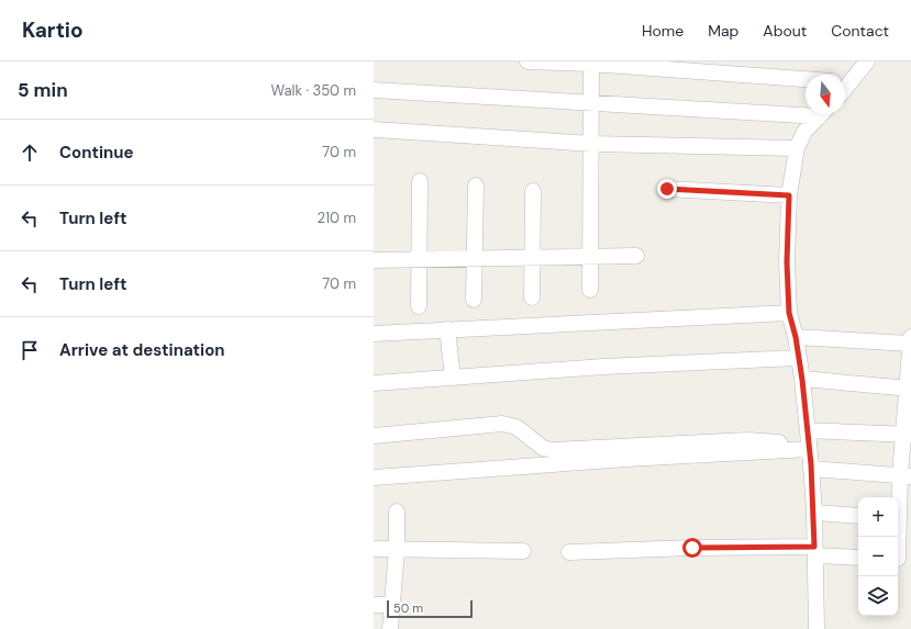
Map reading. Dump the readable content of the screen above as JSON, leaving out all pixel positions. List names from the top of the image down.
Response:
{
  "scale_bar": "50 m",
  "north": "bottom",
  "page": {
    "header": "Kartio",
    "nav": [
      "Home",
      "Map",
      "About",
      "Contact"
    ],
    "heading": ["5 min", "Walk · 350 m"],
    "list": [
      ["Continue", "70 m"],
      ["Turn left", "210 m"],
      ["Turn left", "70 m"],
      "Arrive at destination"
    ],
    "map_buttons": ["+", "−"],
    "scale": "50 m"
  }
}
